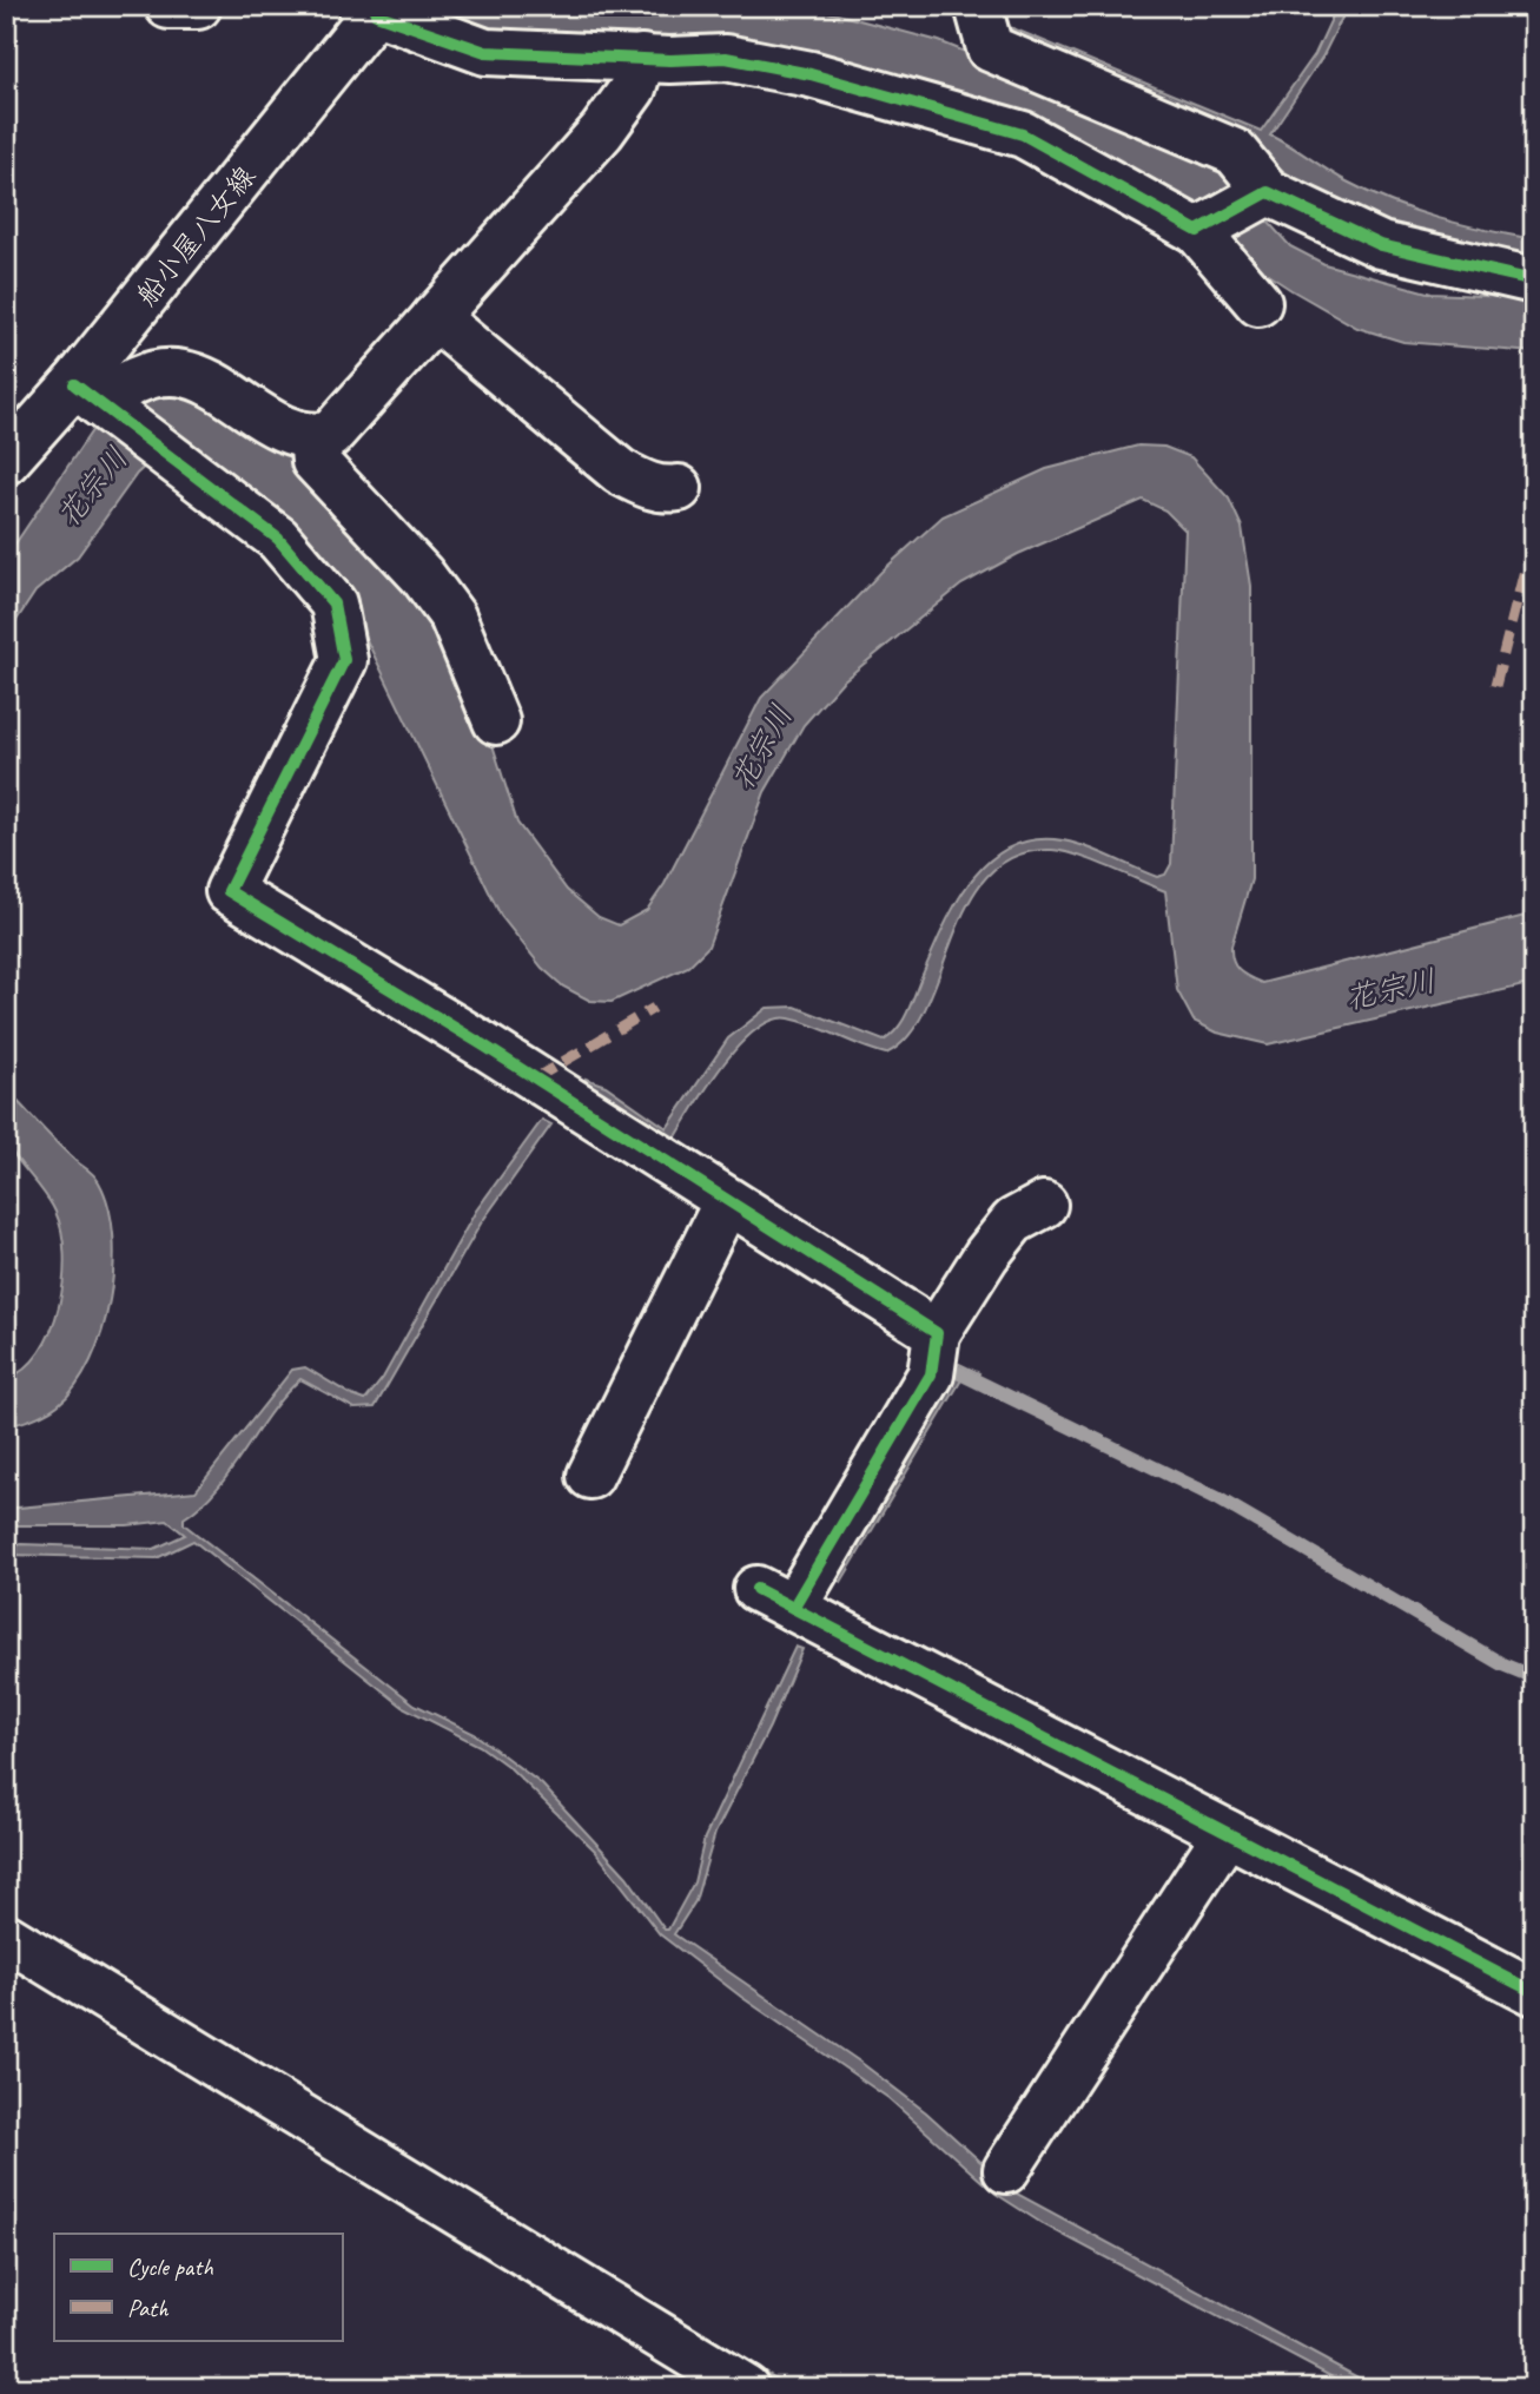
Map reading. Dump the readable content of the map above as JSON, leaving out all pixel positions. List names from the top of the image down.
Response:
{
  "streets": {
    "street": ["船小屋八女線"]
  },
  "water": ["花宗川"],
  "legend": ["Cycle path", "Path"]
}
